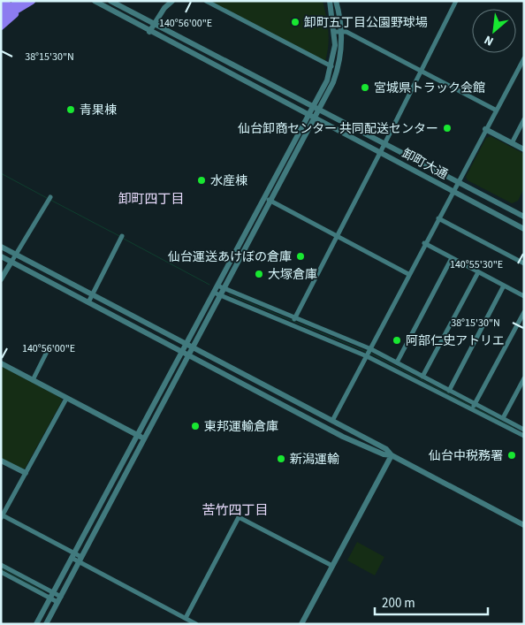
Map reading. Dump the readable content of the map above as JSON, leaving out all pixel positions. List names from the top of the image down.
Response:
{
  "streets": {
    "street": ["卸町大通"]
  },
  "districts": ["卸町四丁目", "苦竹四丁目"],
  "places": [
    "卸町五丁目公園野球場",
    "宮城県トラック会館",
    "青果棟",
    "仙台卸商センター 共同配送センター",
    "水産棟",
    "仙台運送あけぼの倉庫",
    "大塚倉庫",
    "阿部仁史アトリエ",
    "東邦運輸倉庫",
    "仙台中税務署",
    "新潟運輸"
  ],
  "scale_bar": "200 m",
  "north": "bottom left",
  "coordinates": ["140°56'00\"E", "38°15'30\"N", "140°55'30\"E"]
}
